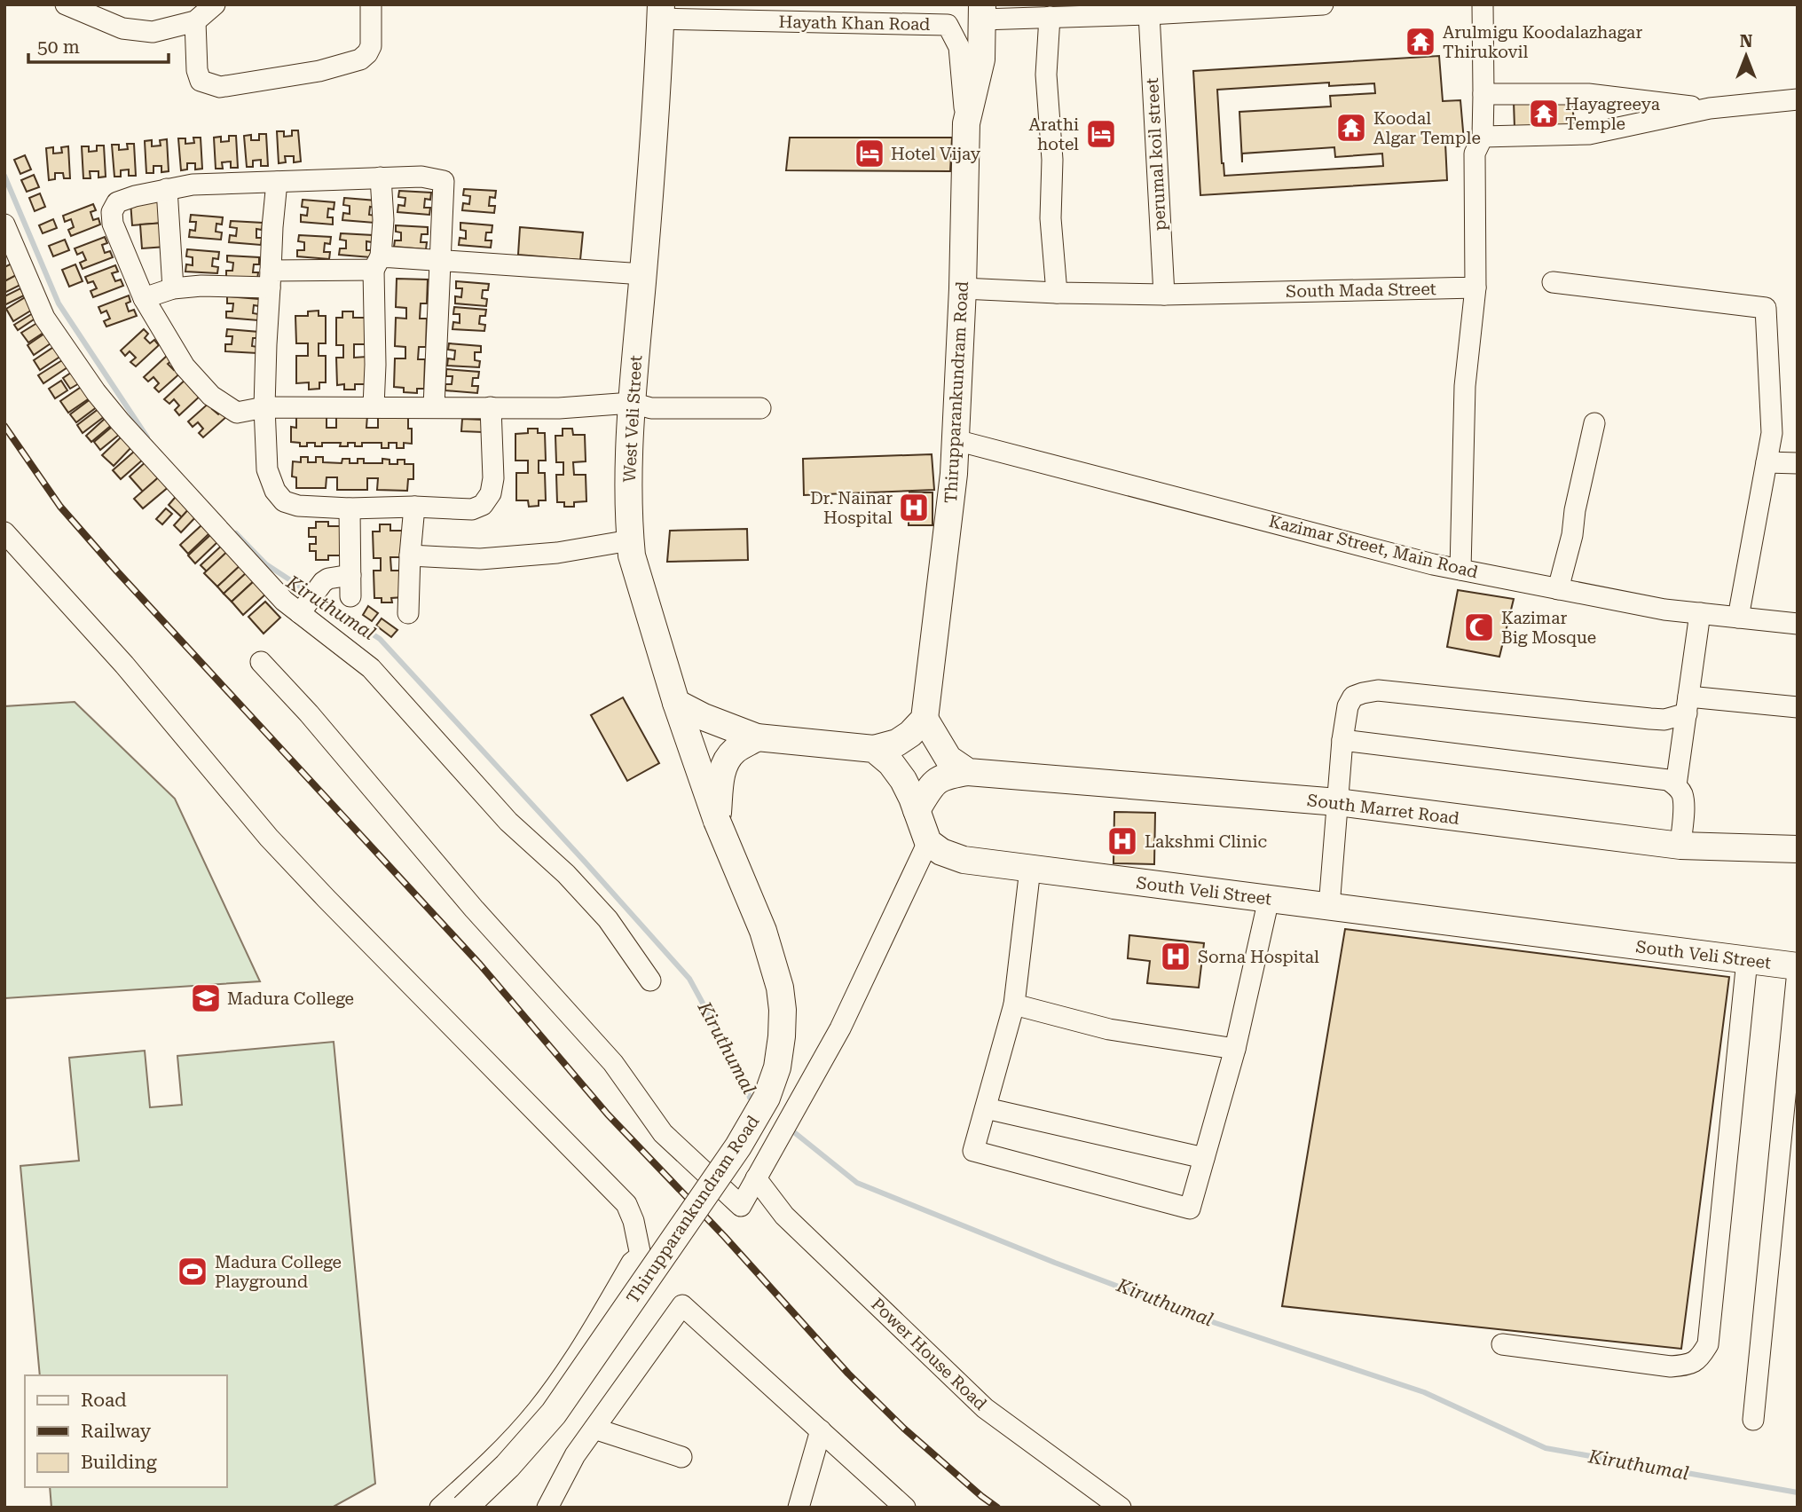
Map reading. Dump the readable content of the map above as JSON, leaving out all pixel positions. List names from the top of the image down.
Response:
{
  "streets": {
    "main road": [
      "Thirupparankundram Road",
      "West Veli Street",
      "South Marret Road",
      "South Veli Street"
    ],
    "street": [
      "Hayath Khan Road",
      "perumal koil street",
      "South Mada Street",
      "Kazimar Street, Main Road",
      "Power House Road"
    ]
  },
  "crossings": [
    ["Hayath Khan Road", "Thirupparankundram Road"],
    ["Hayath Khan Road", "West Veli Street"],
    ["perumal koil street", "South Mada Street"],
    ["South Mada Street", "Thirupparankundram Road"],
    ["Thirupparankundram Road", "West Veli Street"],
    ["Thirupparankundram Road", "Kazimar Street, Main Road"]
  ],
  "water": ["Kiruthumal"],
  "places": {
    "temple": ["Arulmigu Koodalazhagar Thirukovil", "Hayagreeya Temple", "Koodal Algar Temple"],
    "hotel": ["Arathi hotel", "Hotel Vijay"],
    "hospital": ["Dr. Nainar Hospital", "Lakshmi Clinic", "Sorna Hospital"],
    "mosque": ["Kazimar Big Mosque"],
    "school or university": ["Madura College"],
    "sports": ["Madura College Playground"]
  },
  "legend": ["Road", "Railway", "Building"],
  "scale_bar": "50 m",
  "north": "top"
}
